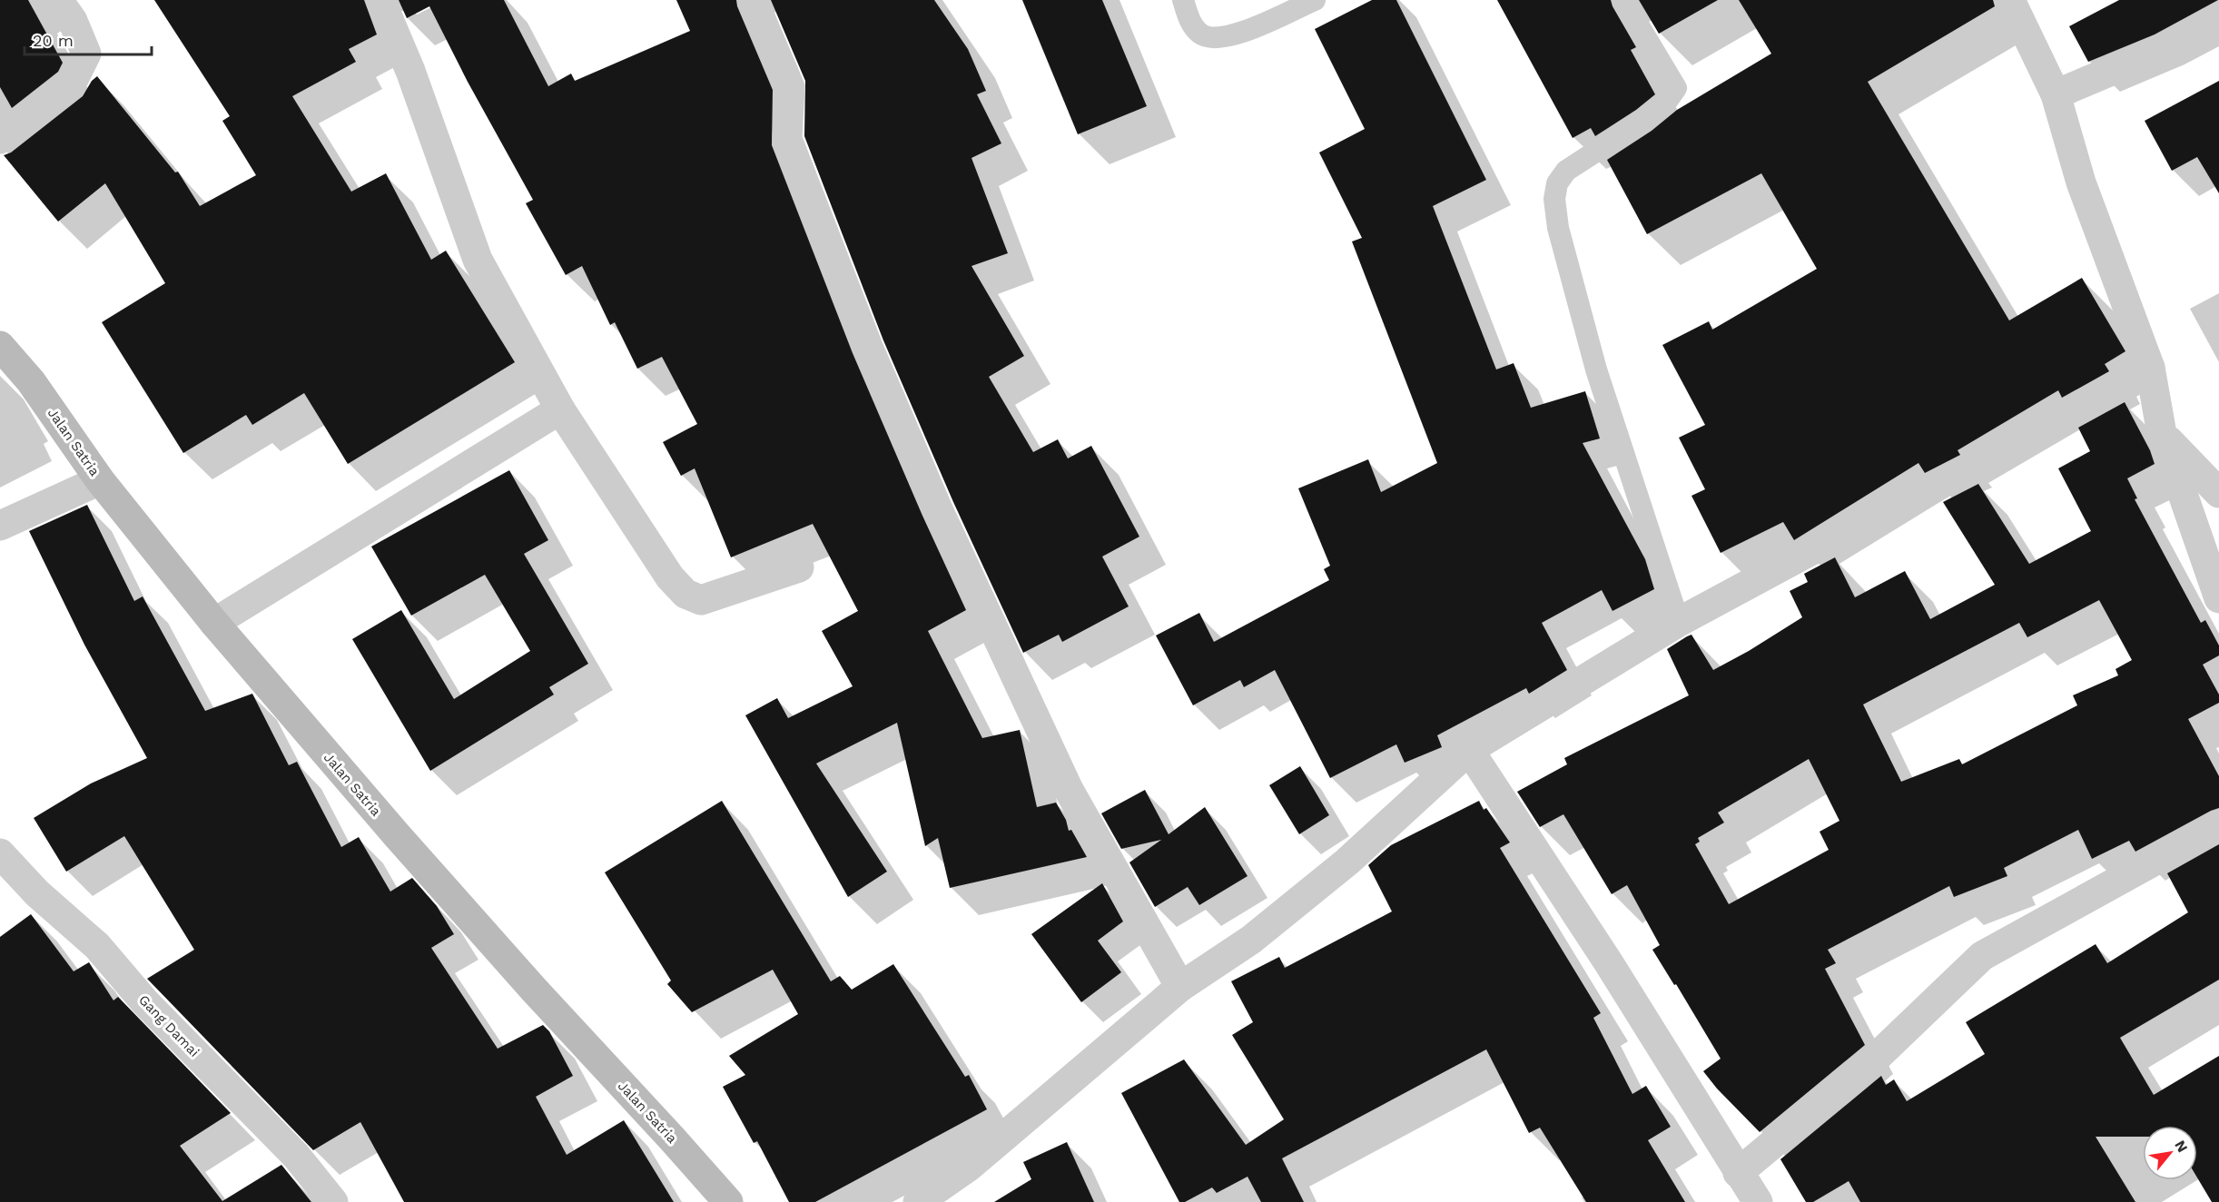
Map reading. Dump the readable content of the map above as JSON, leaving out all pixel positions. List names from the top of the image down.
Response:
{
  "streets": {
    "street": ["Jalan Satria", "Gang Damai"]
  },
  "scale_bar": "20 m",
  "north": "top right"
}
